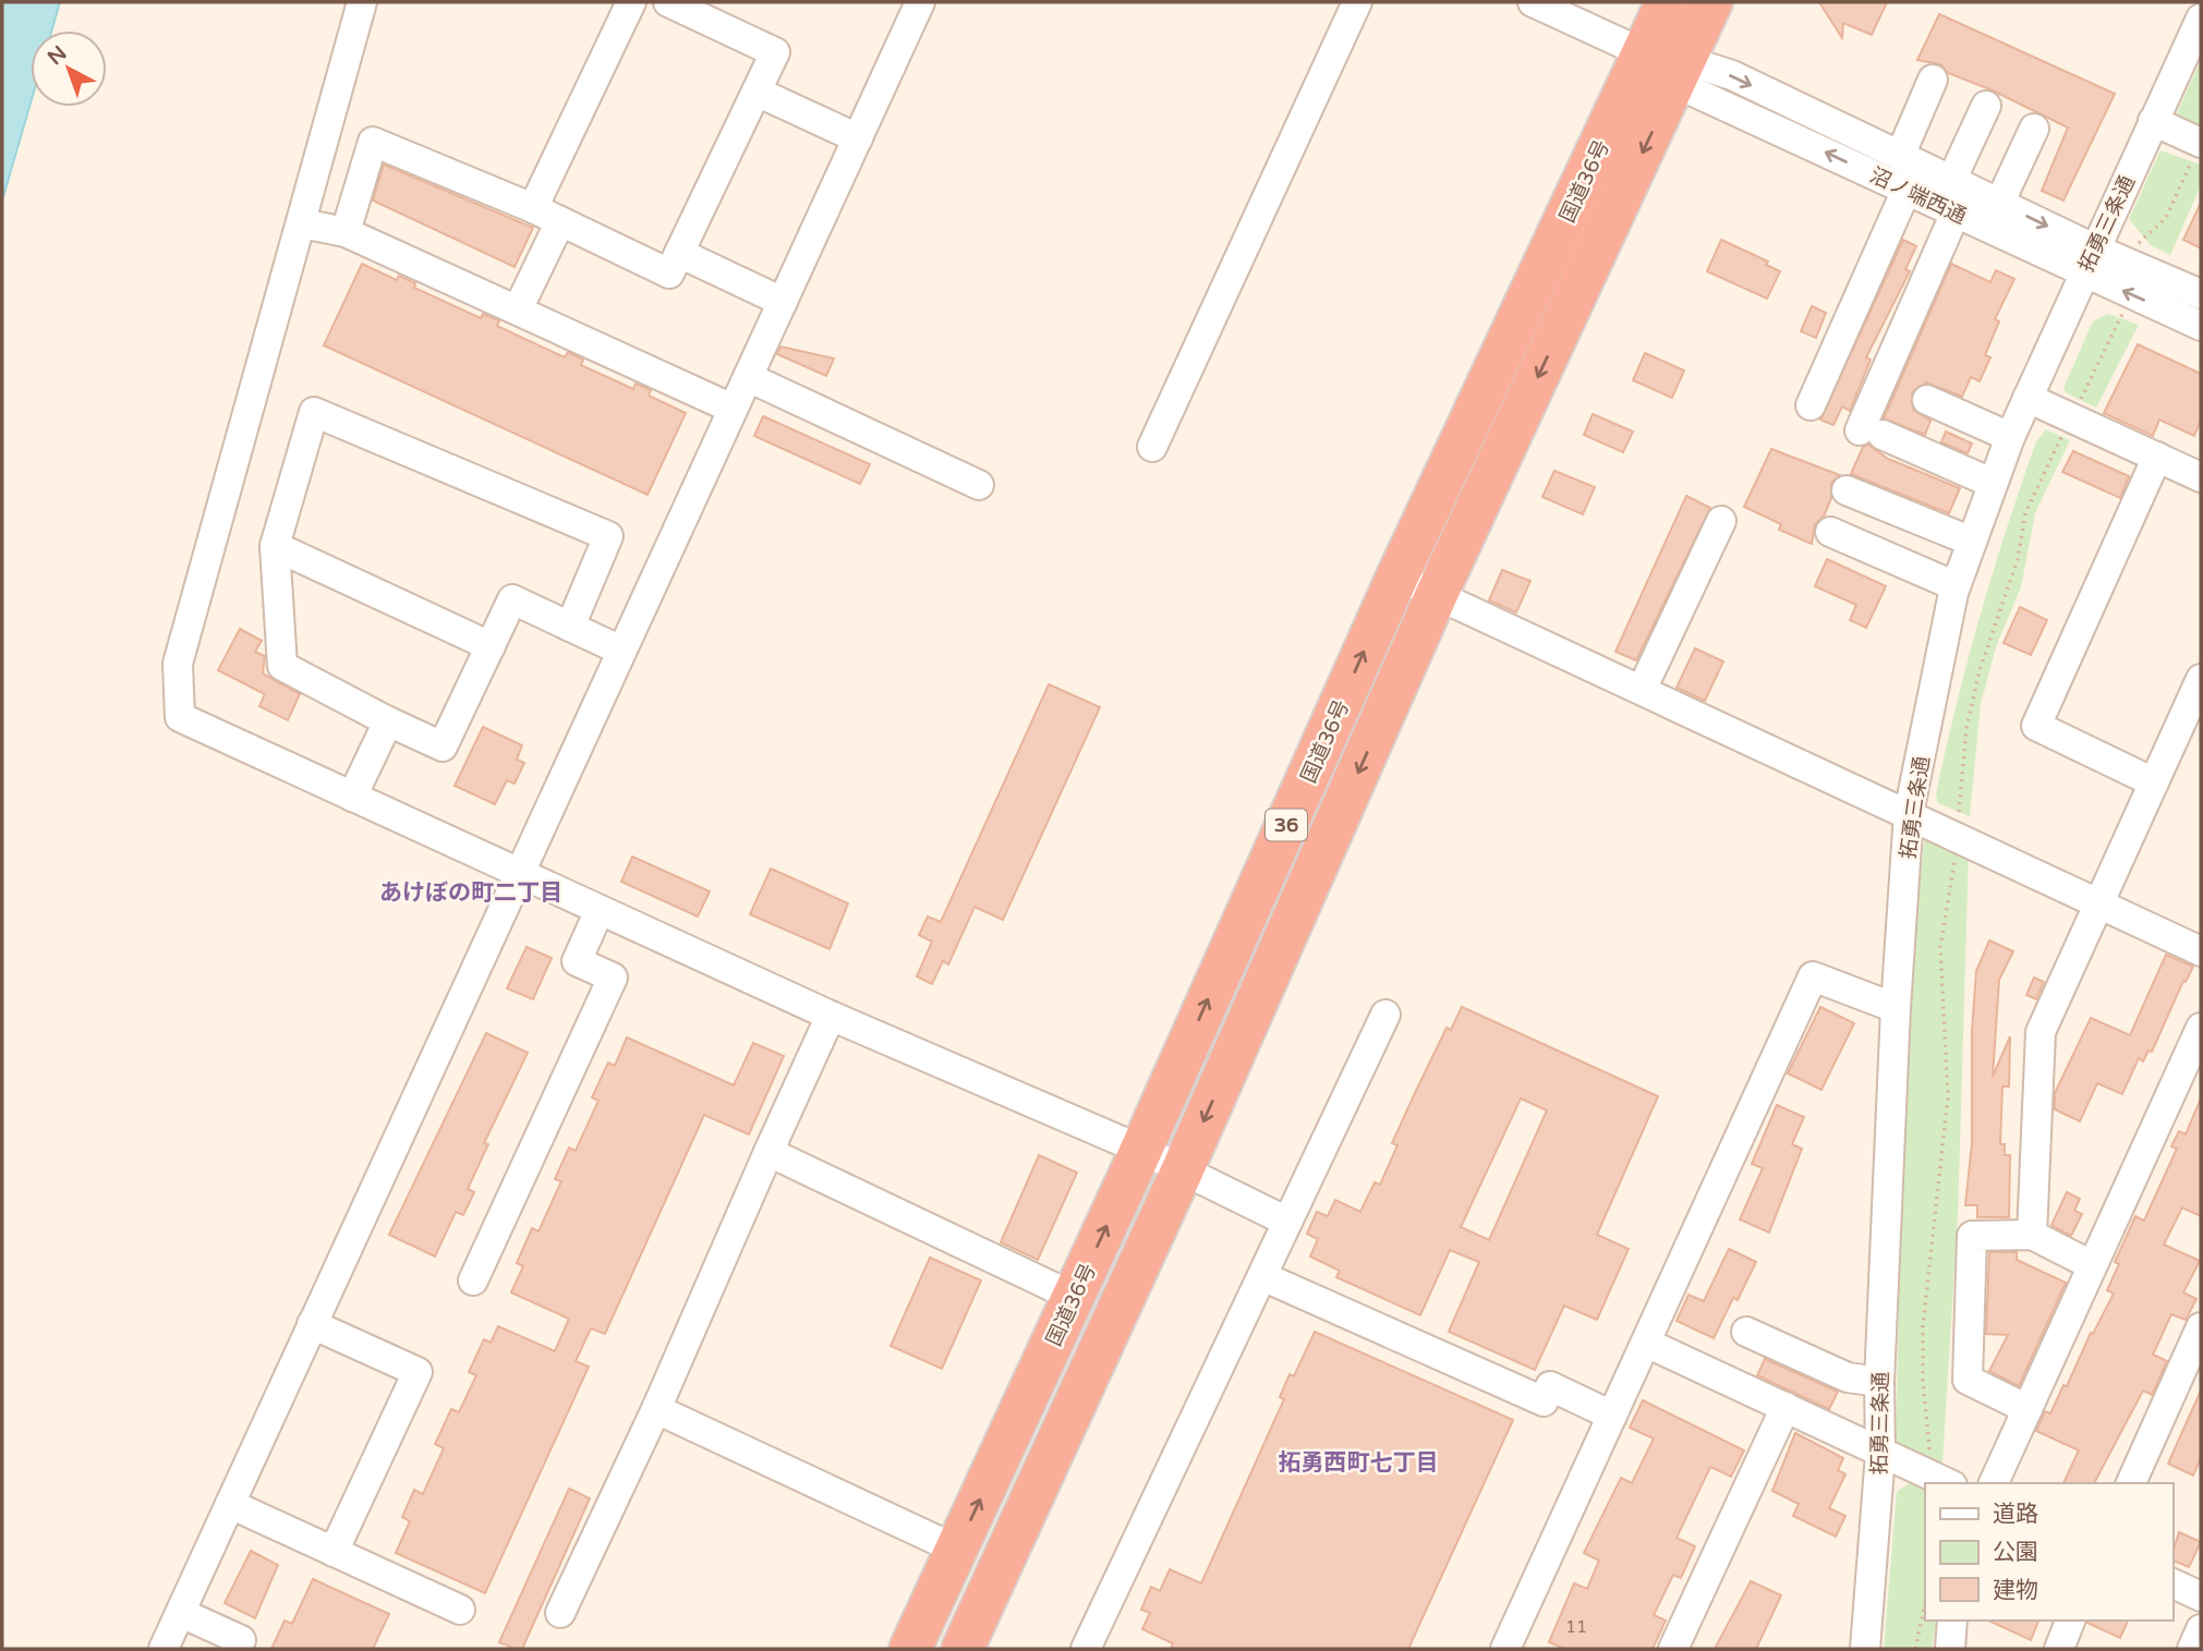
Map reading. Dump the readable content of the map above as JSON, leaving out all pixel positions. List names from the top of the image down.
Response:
{
  "streets": {
    "highway": ["国道36号", "36"],
    "street": ["沼ノ端西通", "拓勇三条通"]
  },
  "crossings": [
    ["国道36号", "沼ノ端西通"],
    ["沼ノ端西通", "拓勇三条通"]
  ],
  "districts": ["あけぼの町二丁目", "拓勇西町七丁目"],
  "house_numbers": ["11"],
  "legend": ["道路", "公園", "建物"],
  "north": "top left"
}
